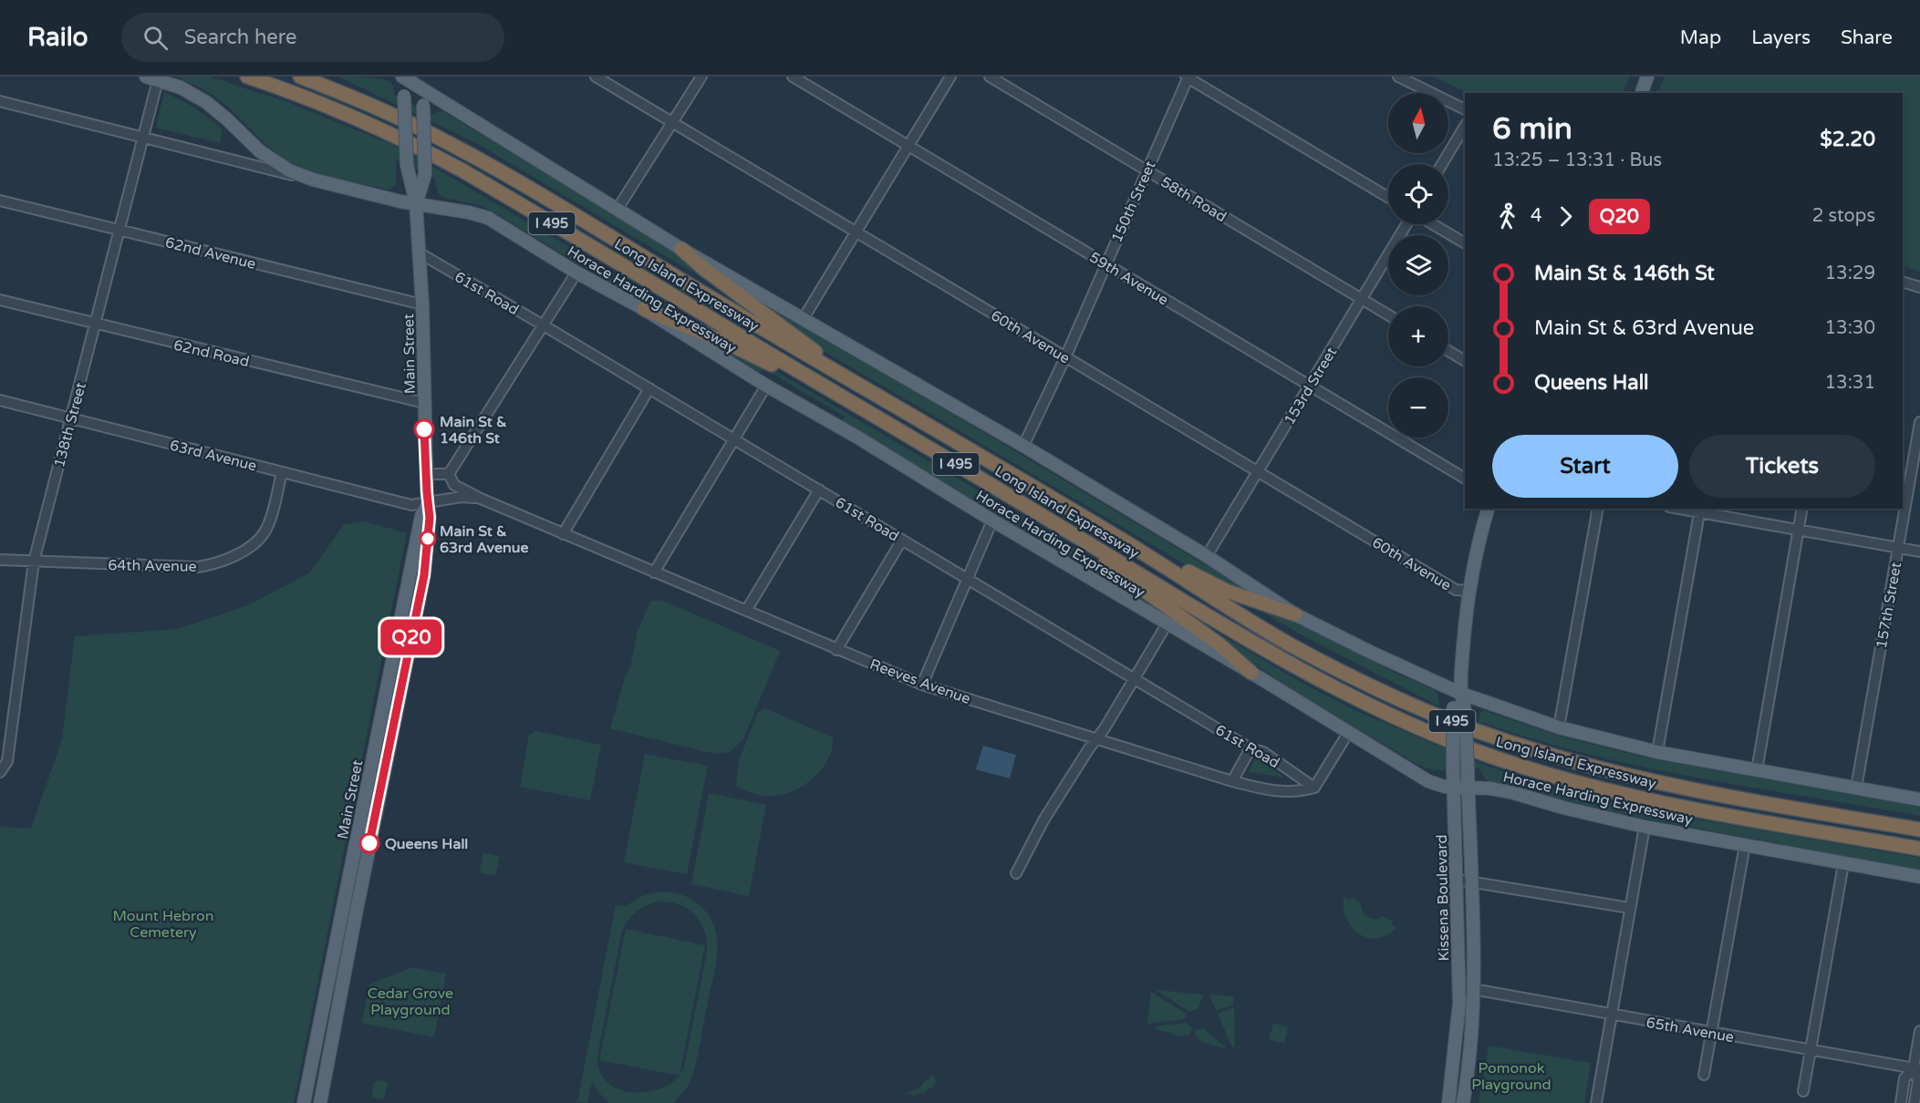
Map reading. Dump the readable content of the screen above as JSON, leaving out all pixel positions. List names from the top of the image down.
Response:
{
  "streets": {
    "highway": ["I 495", "Long Island Expressway"],
    "main road": ["Horace Harding Expressway", "Main Street", "Kissena Boulevard"],
    "street": [
      "58th Road",
      "150th Street",
      "62nd Avenue",
      "59th Avenue",
      "61st Road",
      "60th Avenue",
      "62nd Road",
      "153rd Street",
      "138th Street",
      "63rd Avenue",
      "64th Avenue",
      "157th Street",
      "Reeves Avenue",
      "65th Avenue"
    ]
  },
  "crossings": [
    ["58th Road", "150th Street"],
    ["58th Road", "153rd Street"],
    ["150th Street", "59th Avenue"],
    ["150th Street", "60th Avenue"],
    ["62nd Avenue", "Main Street"],
    ["62nd Avenue", "138th Street"],
    ["59th Avenue", "153rd Street"],
    ["61st Road", "Main Street"],
    ["61st Road", "Reeves Avenue"],
    ["Horace Harding Expressway", "Main Street"],
    ["Horace Harding Expressway", "138th Street"],
    ["Horace Harding Expressway", "Kissena Boulevard"],
    ["60th Avenue", "153rd Street"],
    ["60th Avenue", "Kissena Boulevard"],
    ["62nd Road", "Main Street"],
    ["62nd Road", "138th Street"],
    ["Main Street", "63rd Avenue"],
    ["Main Street", "Reeves Avenue"],
    ["138th Street", "63rd Avenue"],
    ["138th Street", "64th Avenue"],
    ["63rd Avenue", "64th Avenue"],
    ["63rd Avenue", "Reeves Avenue"],
    ["Kissena Boulevard", "65th Avenue"]
  ],
  "parks": ["Mount Hebron Cemetery", "Cedar Grove Playground", "Pomonok Playground"],
  "places": ["Main St & 146th St", "Main St & 63rd Avenue", "Queens Hall"],
  "lines": ["bus line Q20"],
  "north": "top",
  "page": {
    "header": "Railo",
    "search": "Search here",
    "nav": ["Map", "Layers", "Share"],
    "on_map": "Q20",
    "map_buttons": ["+", "−"],
    "heading": ["6 min", "13:25 – 13:31 · Bus", "$2.20"],
    "legs": ["4", "Q20", "2 stops"],
    "list": [
      {
        "name": "Main St & 146th St",
        "value": "13:29"
      },
      {
        "name": "Main St & 63rd Avenue",
        "value": "13:30"
      },
      {
        "name": "Queens Hall",
        "value": "13:31"
      }
    ],
    "buttons": ["Start", "Tickets"]
  }
}
